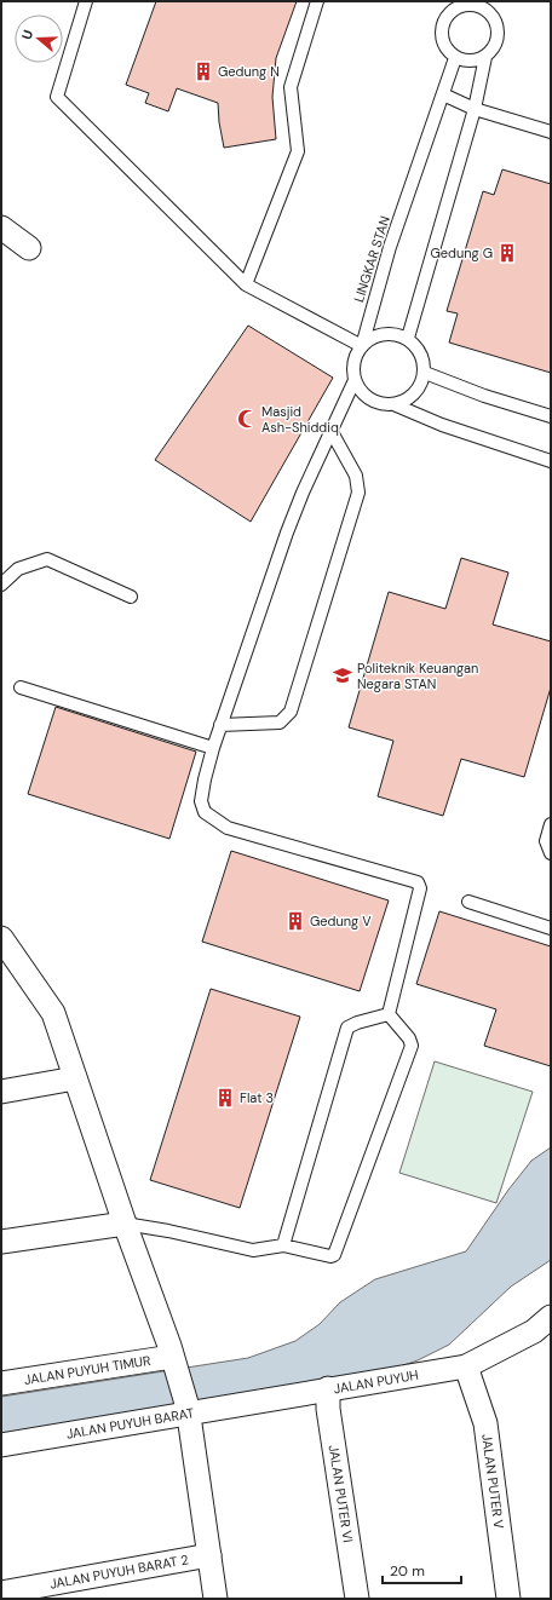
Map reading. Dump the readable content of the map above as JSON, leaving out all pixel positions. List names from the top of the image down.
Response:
{
  "streets": {
    "street": [
      "JALAN PUYUH TIMUR",
      "JALAN PUYUH",
      "JALAN PUYUH BARAT",
      "JALAN PUTER V",
      "JALAN PUTER VI",
      "JALAN PUYUH BARAT 2"
    ],
    "lane": ["LINGKAR STAN"]
  },
  "crossings": [
    ["JALAN PUYUH", "JALAN PUYUH BARAT"],
    ["JALAN PUYUH", "JALAN PUTER V"],
    ["JALAN PUYUH", "JALAN PUTER VI"],
    ["JALAN PUYUH BARAT", "JALAN PUYUH BARAT 2"]
  ],
  "places": {
    "building": [
      "Gedung N",
      "Gedung G",
      "Gedung V",
      "Flat 3"
    ],
    "mosque": ["Masjid Ash-Shiddiq"],
    "school or university": ["Politeknik Keuangan Negara STAN"]
  },
  "scale_bar": "20 m",
  "north": "left"
}
